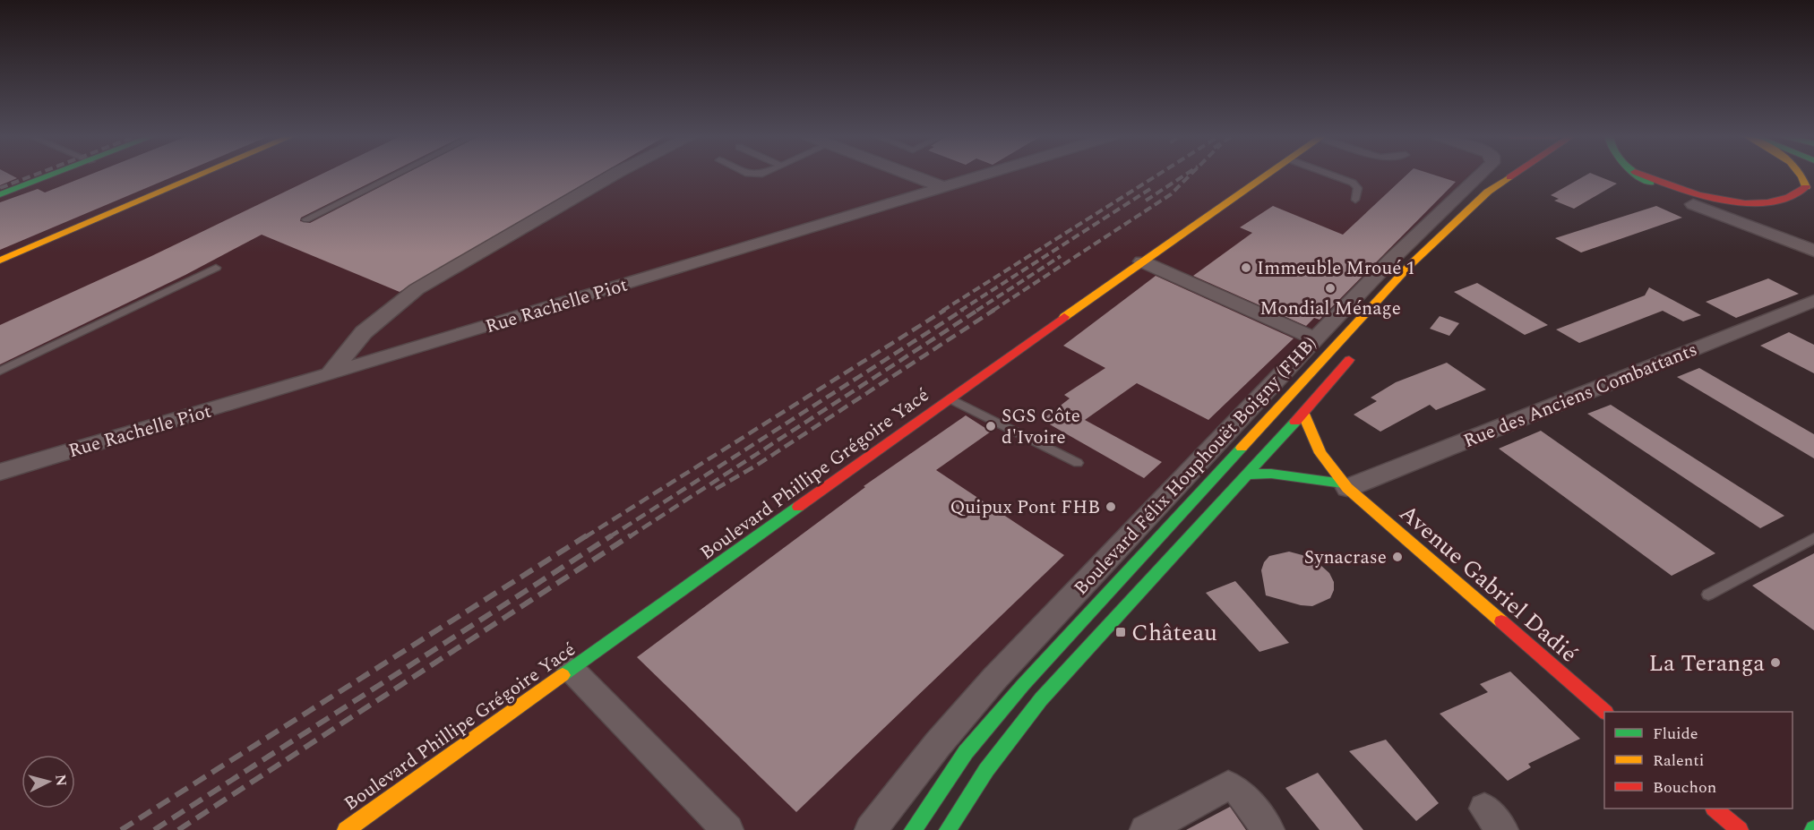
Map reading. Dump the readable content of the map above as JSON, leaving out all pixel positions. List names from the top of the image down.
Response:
{
  "streets": {
    "main road": ["Boulevard Félix Houphouët Boigny (FHB)", "Boulevard Phillipe Grégoire Yacé", "Avenue Gabriel Dadié"],
    "street": ["Rue Rachelle Piot", "Rue des Anciens Combattants"]
  },
  "crossings": [
    ["Rue des Anciens Combattants", "Avenue Gabriel Dadié"]
  ],
  "places": {
    "other": [
      "Immeuble Mroué 1",
      "Mondial Ménage",
      "SGS Côte d'Ivoire",
      "Quipux Pont FHB",
      "Synacrase",
      "La Teranga"
    ],
    "transit": ["Château"]
  },
  "legend": ["Fluide", "Ralenti", "Bouchon"],
  "north": "right"
}
